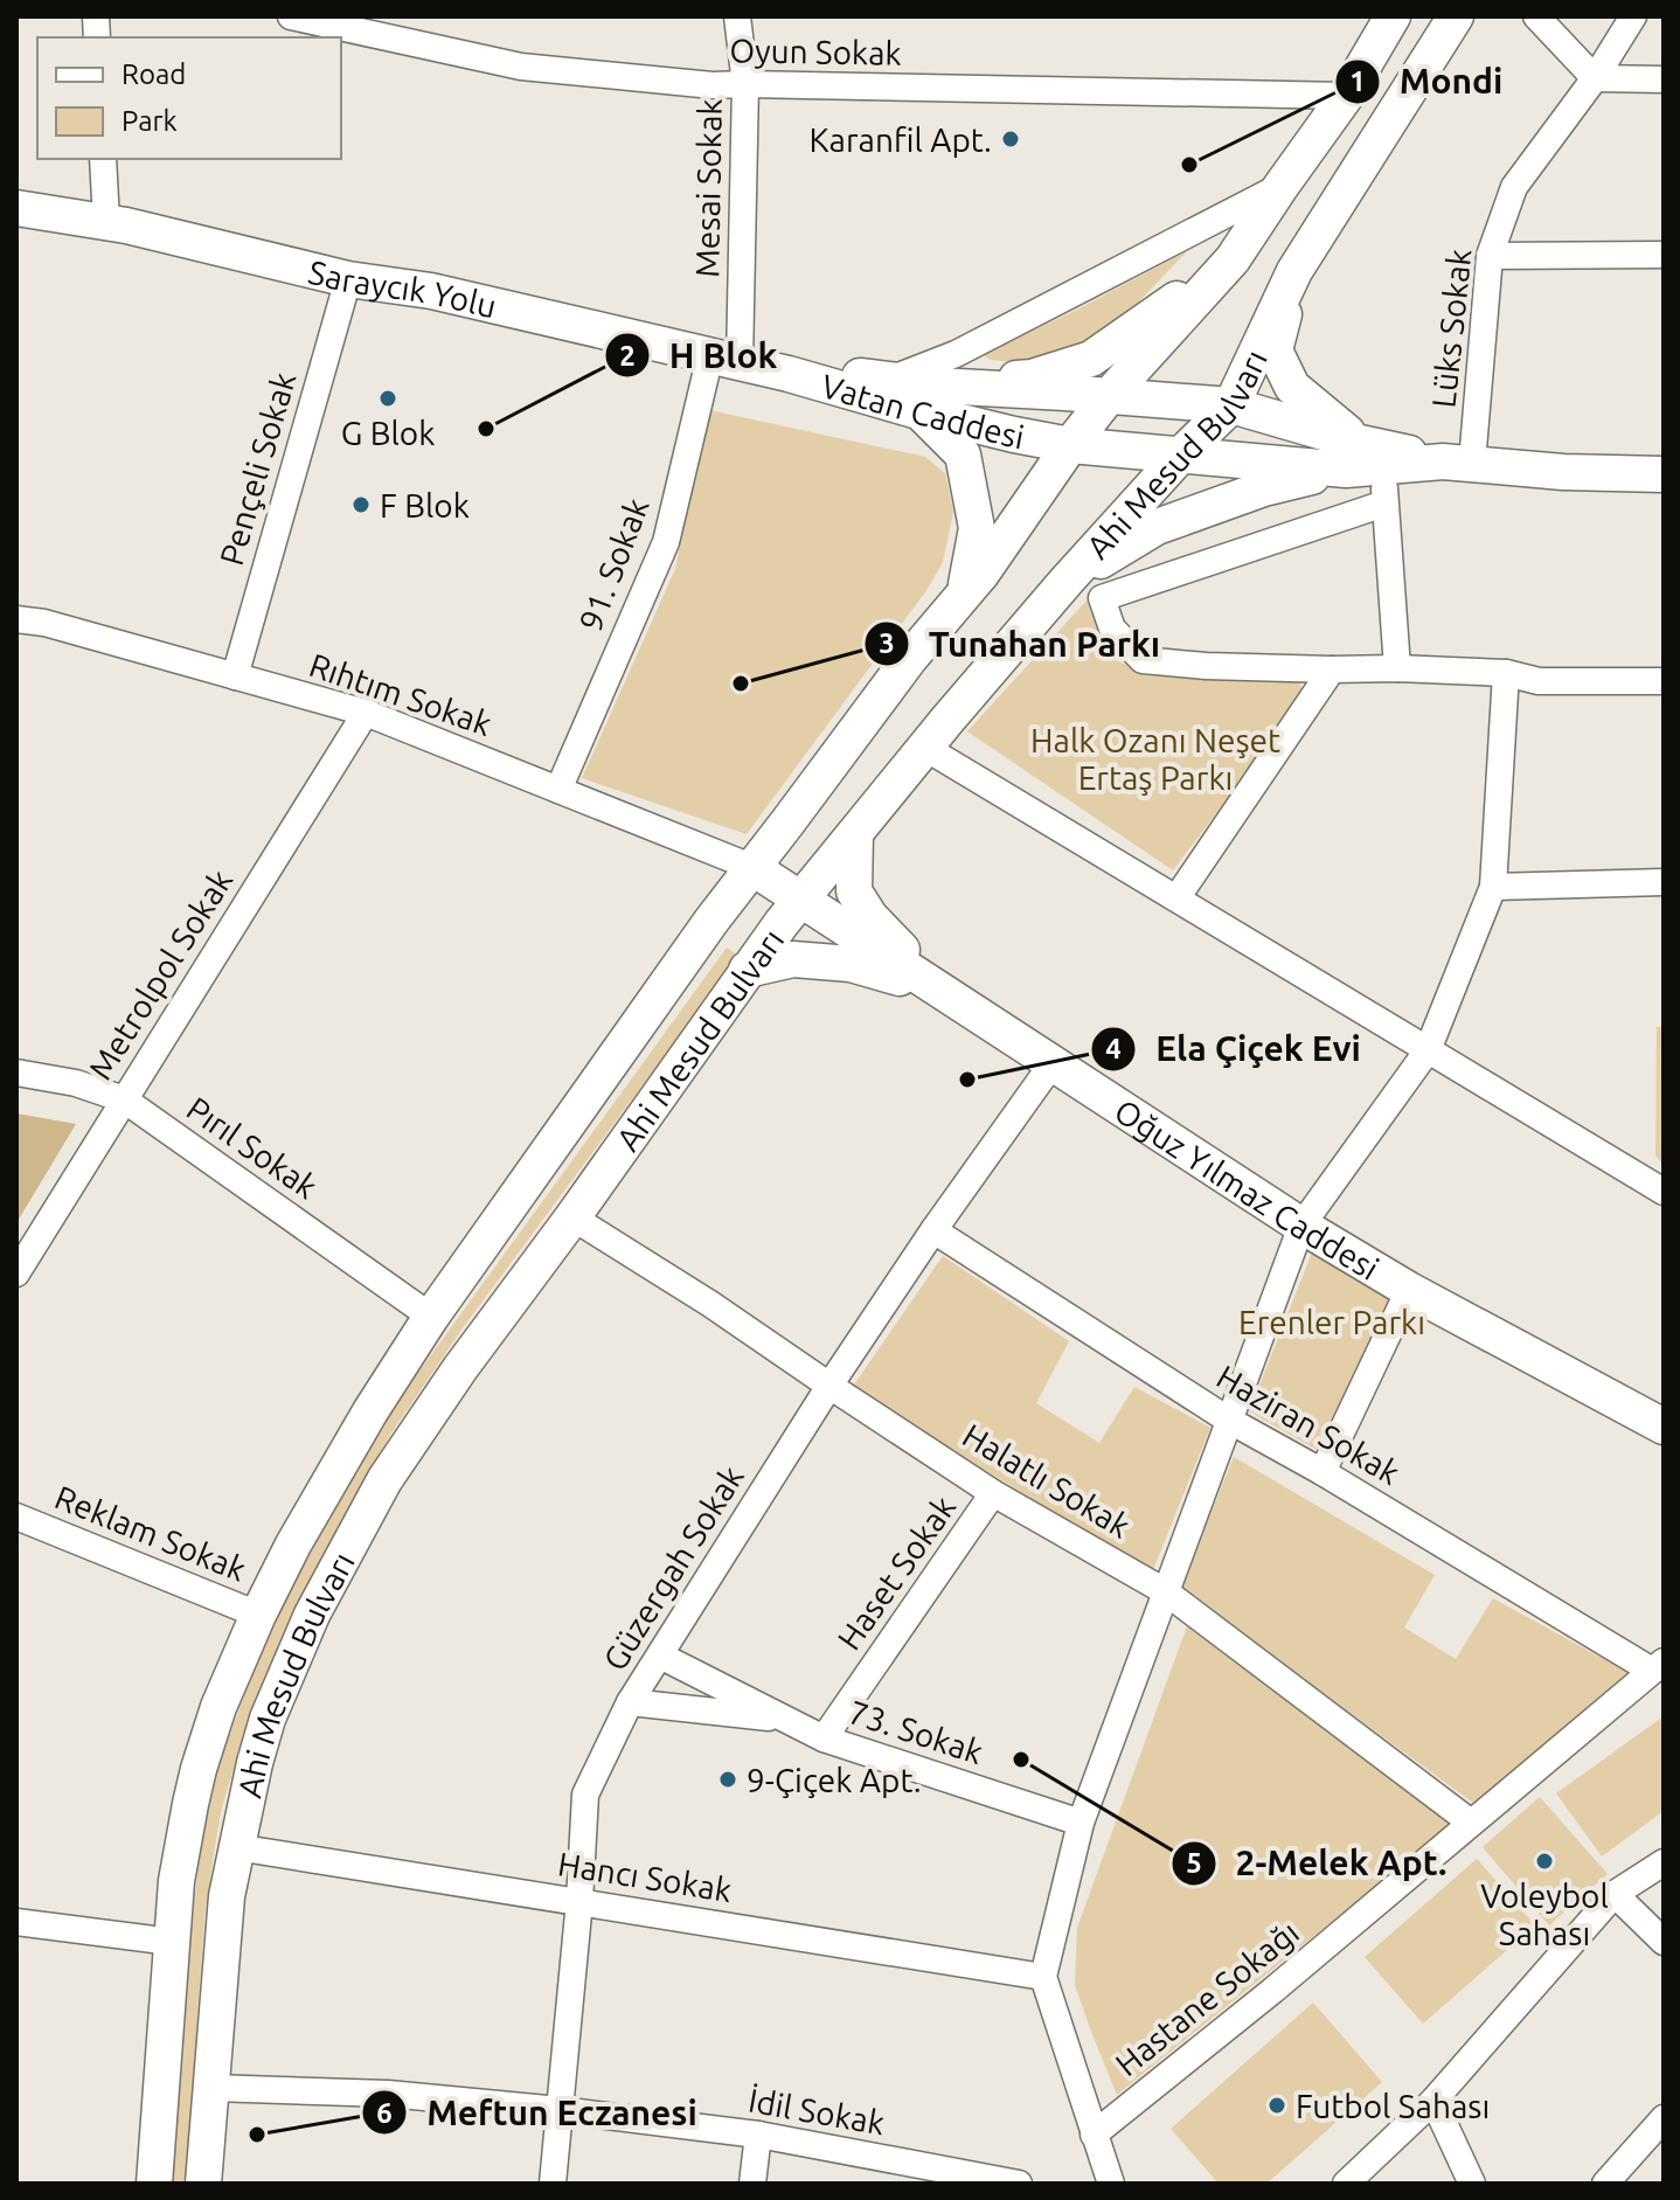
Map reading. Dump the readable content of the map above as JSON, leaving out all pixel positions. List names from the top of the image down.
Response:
{
  "streets": {
    "main road": [
      "Saraycık Yolu",
      "Vatan Caddesi",
      "Ahi Mesud Bulvarı",
      "Oğuz Yılmaz Caddesi"
    ],
    "street": [
      "Oyun Sokak",
      "Mesai Sokak",
      "Lüks Sokak",
      "Pençeli Sokak",
      "91. Sokak",
      "Rıhtım Sokak",
      "Metrolpol Sokak",
      "Pırıl Sokak",
      "Haziran Sokak",
      "Halatlı Sokak",
      "Reklam Sokak",
      "Güzergah Sokak",
      "Haset Sokak",
      "73. Sokak",
      "Hancı Sokak",
      "Hastane Sokağı",
      "İdil Sokak"
    ]
  },
  "crossings": [
    ["Oyun Sokak", "Mesai Sokak"],
    ["Oyun Sokak", "Ahi Mesud Bulvarı"],
    ["Mesai Sokak", "Saraycık Yolu"],
    ["Mesai Sokak", "91. Sokak"],
    ["Saraycık Yolu", "Vatan Caddesi"],
    ["Saraycık Yolu", "Pençeli Sokak"],
    ["Saraycık Yolu", "91. Sokak"],
    ["Lüks Sokak", "Vatan Caddesi"],
    ["Vatan Caddesi", "Ahi Mesud Bulvarı"],
    ["Ahi Mesud Bulvarı", "Rıhtım Sokak"],
    ["Ahi Mesud Bulvarı", "Pırıl Sokak"],
    ["Ahi Mesud Bulvarı", "Halatlı Sokak"],
    ["Ahi Mesud Bulvarı", "Reklam Sokak"],
    ["Ahi Mesud Bulvarı", "Hancı Sokak"],
    ["Ahi Mesud Bulvarı", "İdil Sokak"],
    ["Pençeli Sokak", "Rıhtım Sokak"],
    ["91. Sokak", "Rıhtım Sokak"],
    ["Rıhtım Sokak", "Metrolpol Sokak"],
    ["Metrolpol Sokak", "Pırıl Sokak"],
    ["Oğuz Yılmaz Caddesi", "Güzergah Sokak"],
    ["Haziran Sokak", "Güzergah Sokak"],
    ["Haziran Sokak", "Hastane Sokağı"],
    ["Halatlı Sokak", "Güzergah Sokak"],
    ["Halatlı Sokak", "Haset Sokak"],
    ["Halatlı Sokak", "Hastane Sokağı"],
    ["Güzergah Sokak", "73. Sokak"],
    ["Güzergah Sokak", "Hancı Sokak"],
    ["Güzergah Sokak", "İdil Sokak"],
    ["Haset Sokak", "73. Sokak"]
  ],
  "parks": ["Halk Ozanı Neşet Ertaş Parkı", "Erenler Parkı"],
  "places": [
    "Karanfil Apt.",
    "Mondi",
    "G Blok",
    "H Blok",
    "F Blok",
    "Tunahan Parkı",
    "Ela Çiçek Evi",
    "2-Melek Apt.",
    "9-Çiçek Apt.",
    "Voleybol Sahası",
    "Futbol Sahası",
    "Meftun Eczanesi"
  ],
  "legend": ["Road", "Park"]
}
